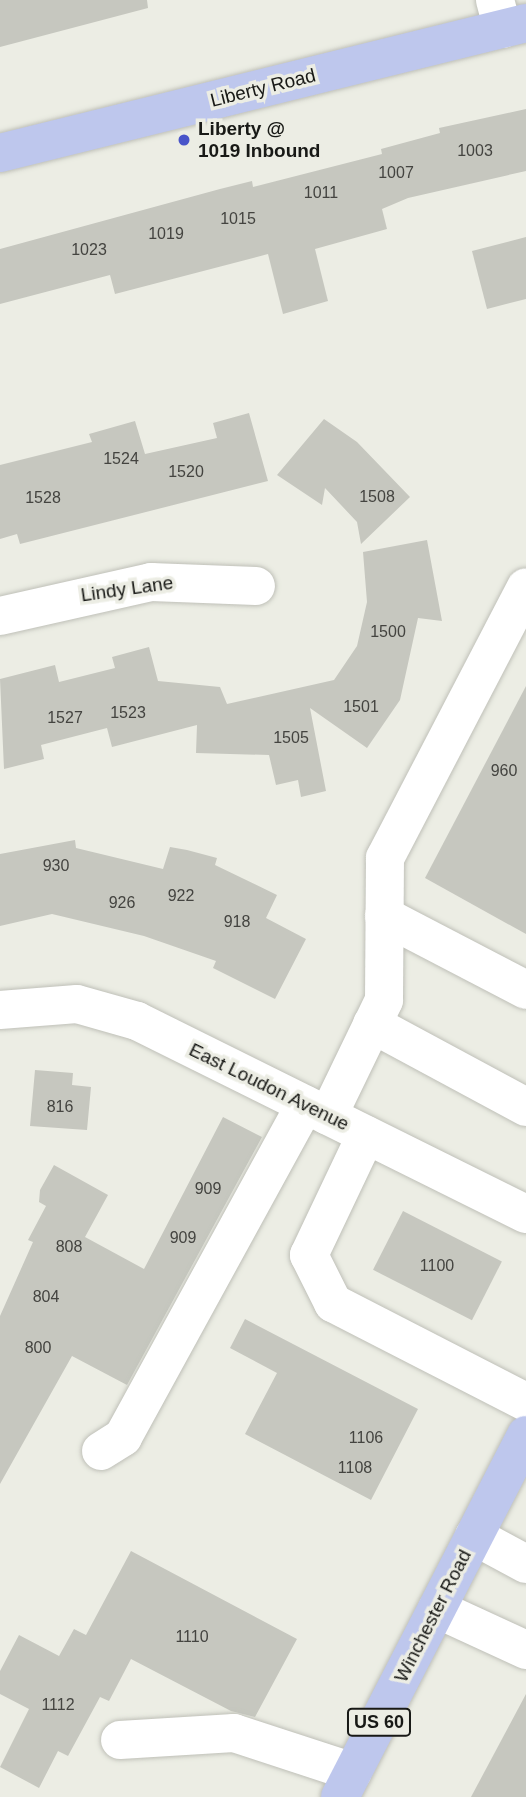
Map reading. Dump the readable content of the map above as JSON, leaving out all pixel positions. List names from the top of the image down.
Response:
{
  "streets": {
    "main road": ["Liberty Road", "Winchester Road", "US 60"],
    "street": ["Lindy Lane", "East Loudon Avenue"]
  },
  "places": ["Liberty @ 1019 Inbound"],
  "house_numbers": [
    "1003",
    "1007",
    "1011",
    "1015",
    "1019",
    "1023",
    "1524",
    "1520",
    "1508",
    "1528",
    "1500",
    "1501",
    "1523",
    "1527",
    "1505",
    "960",
    "930",
    "922",
    "926",
    "918",
    "816",
    "909",
    "909",
    "808",
    "1100",
    "804",
    "800",
    "1106",
    "1108",
    "1110",
    "1112"
  ]
}
